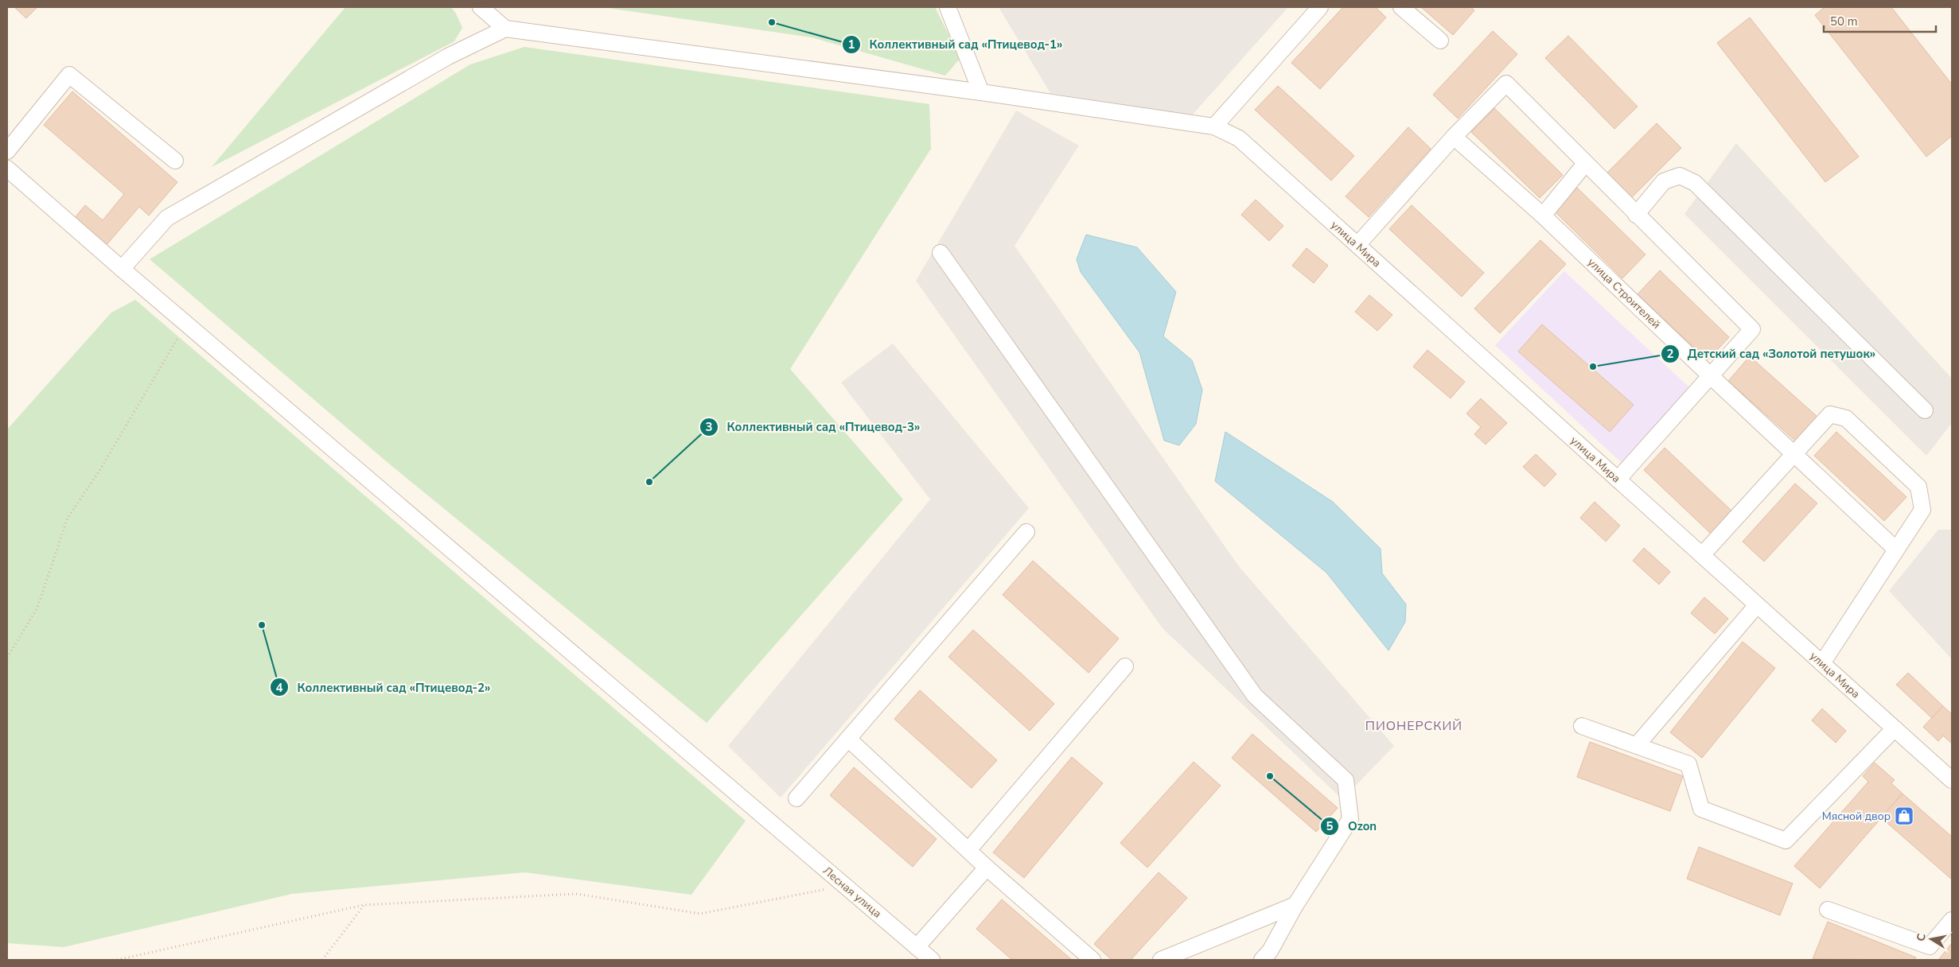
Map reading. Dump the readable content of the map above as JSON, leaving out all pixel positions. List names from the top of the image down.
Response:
{
  "streets": {
    "street": ["улица Мира", "улица Строителей", "Лесная улица"]
  },
  "districts": ["ПИОНЕРСКИЙ"],
  "places": {
    "other": [
      "Коллективный сад «Птицевод-1»",
      "Детский сад «Золотой петушок»",
      "Коллективный сад «Птицевод-3»",
      "Коллективный сад «Птицевод-2»",
      "Ozon"
    ],
    "shop": ["Мясной двор"]
  },
  "scale_bar": "50 m",
  "north": "left"
}
